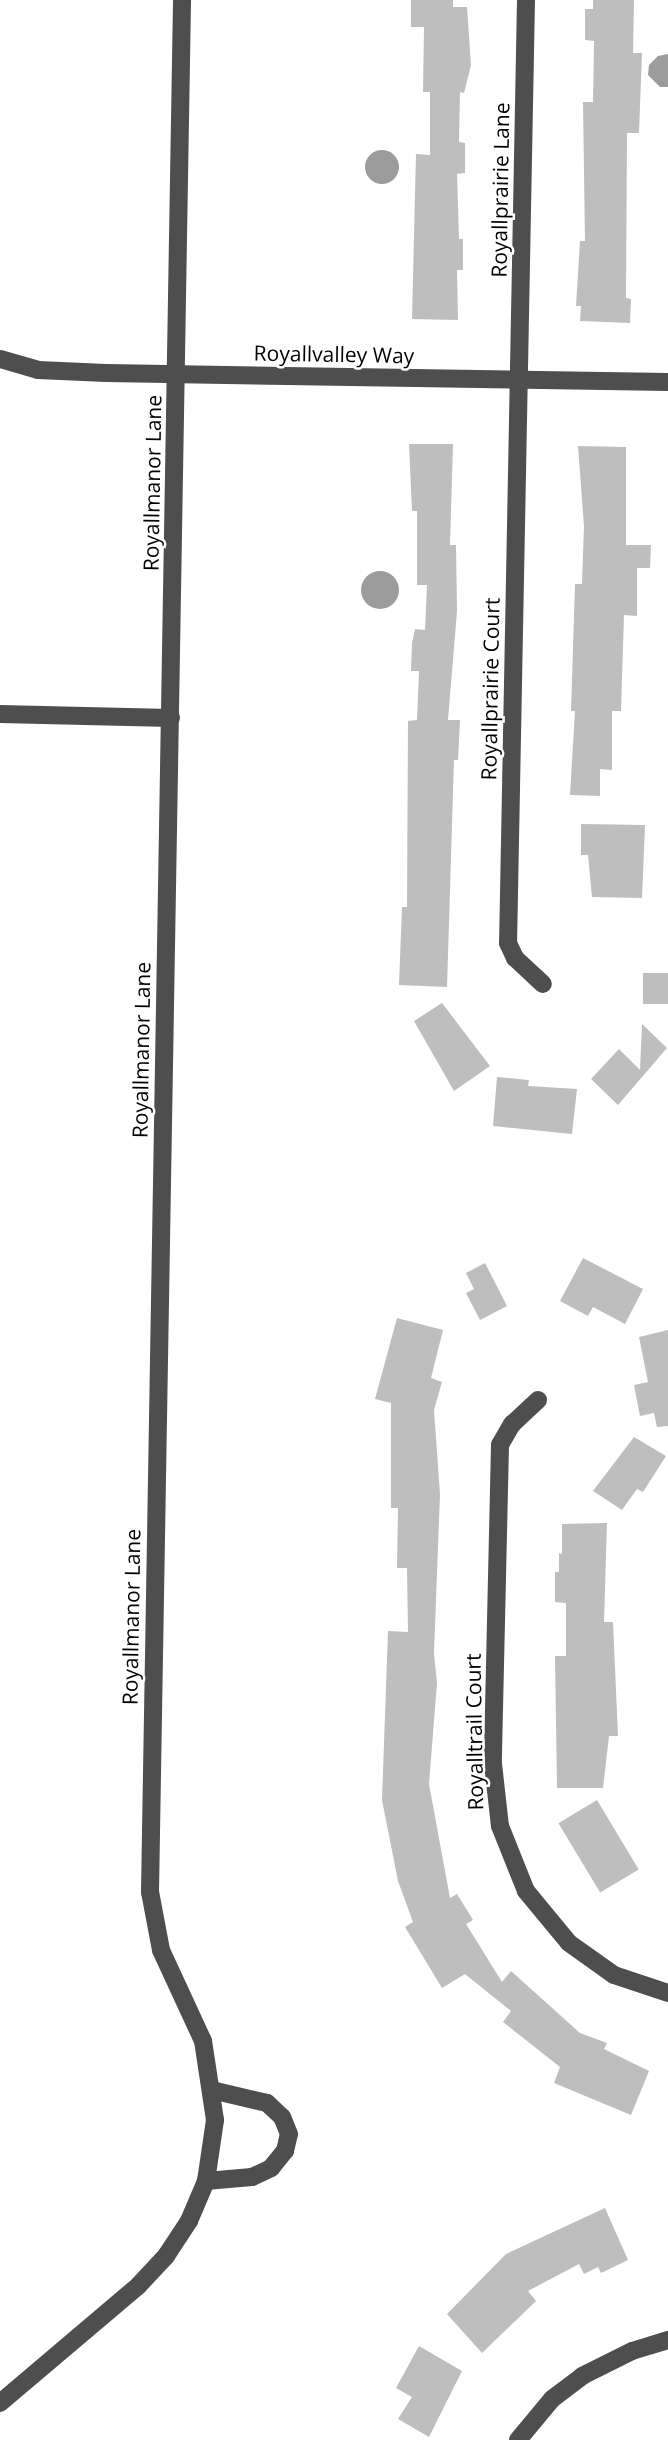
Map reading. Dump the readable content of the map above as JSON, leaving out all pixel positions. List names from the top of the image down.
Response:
{
  "streets": {
    "street": [
      "Royallprairie Lane",
      "Royallvalley Way",
      "Royallmanor Lane",
      "Royallprairie Court",
      "Royalltrail Court"
    ]
  },
  "crossings": [
    ["Royallprairie Lane", "Royallvalley Way"],
    ["Royallprairie Lane", "Royallprairie Court"],
    ["Royallvalley Way", "Royallmanor Lane"],
    ["Royallvalley Way", "Royallprairie Court"]
  ]
}
